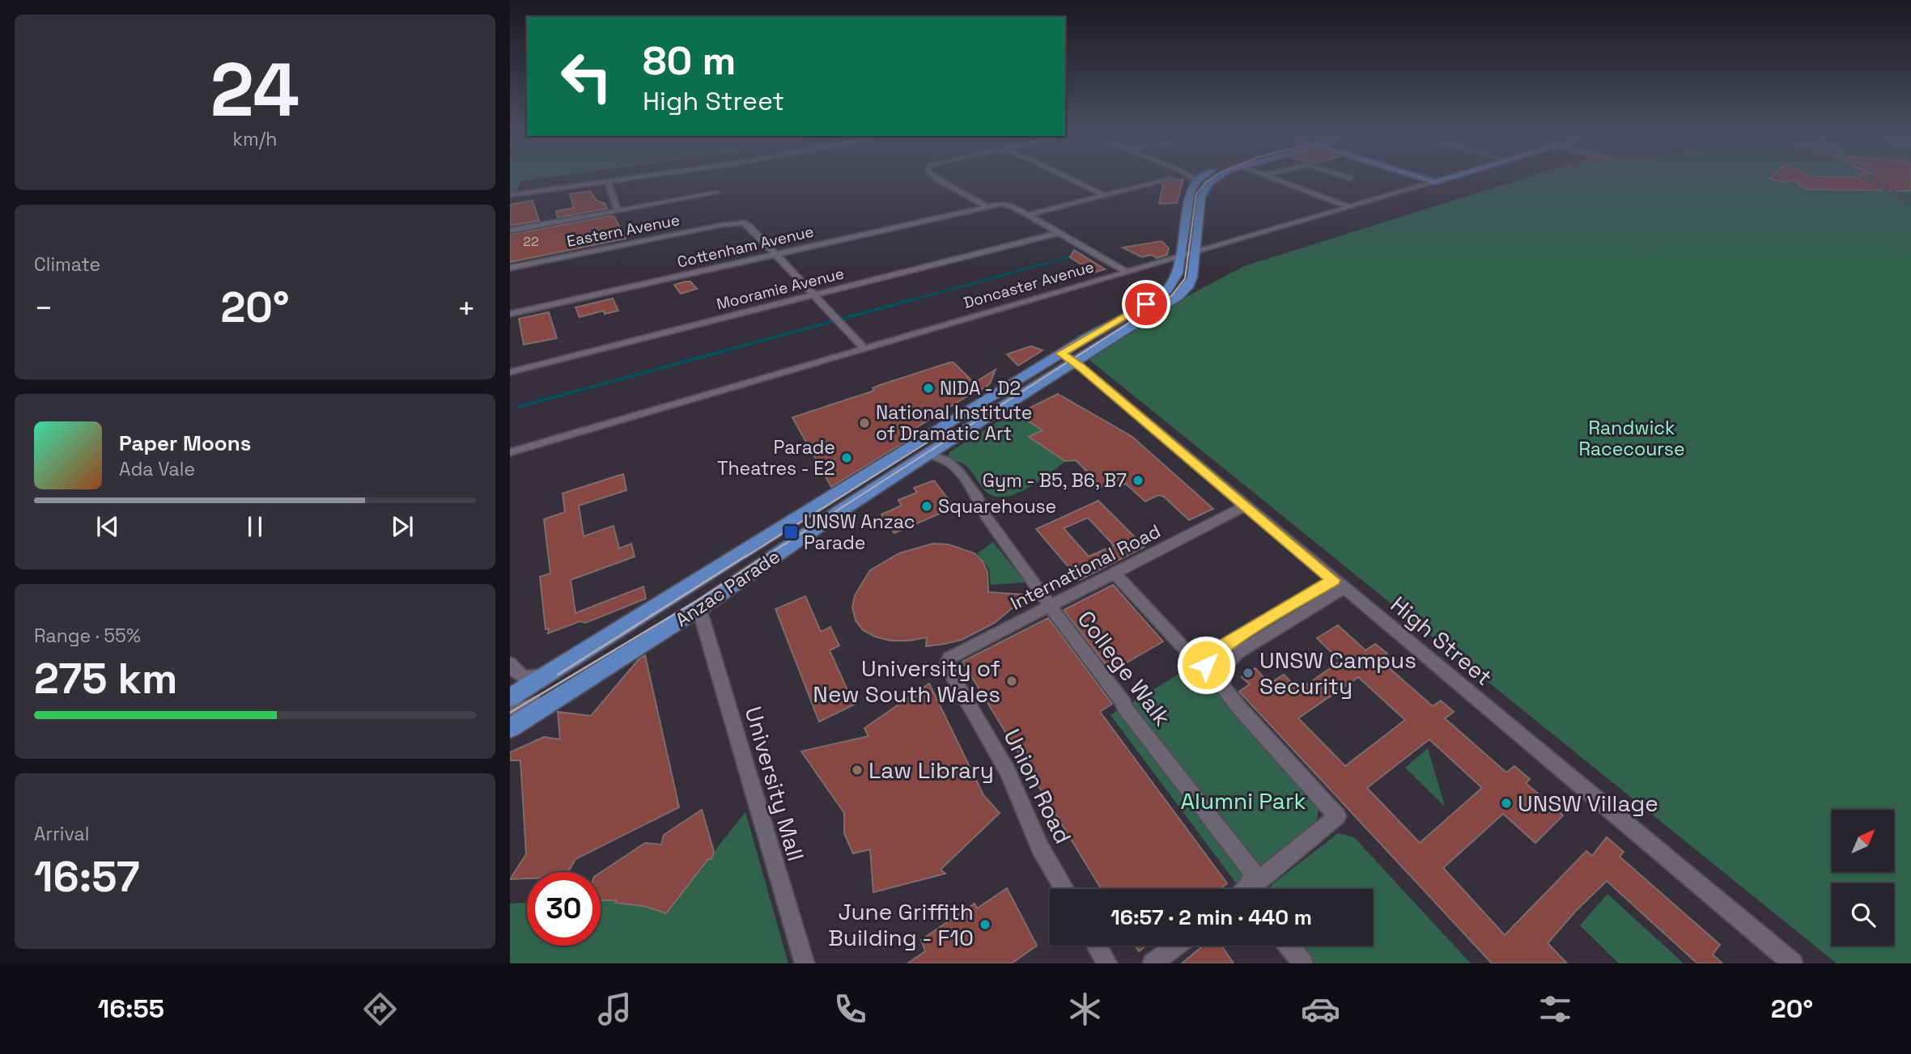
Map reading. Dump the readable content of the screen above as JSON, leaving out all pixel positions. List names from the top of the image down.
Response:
{
  "streets": {
    "main road": ["Anzac Parade"],
    "street": [
      "Eastern Avenue",
      "Cottenham Avenue",
      "Doncaster Avenue",
      "Mooramie Avenue",
      "International Road",
      "High Street",
      "College Walk",
      "University Mall",
      "Union Road"
    ]
  },
  "crossings": [
    ["Eastern Avenue", "Cottenham Avenue"],
    ["Doncaster Avenue", "Anzac Parade"],
    ["International Road", "High Street"],
    ["International Road", "College Walk"],
    ["International Road", "Union Road"],
    ["Anzac Parade", "High Street"],
    ["Anzac Parade", "College Walk"]
  ],
  "parks": ["Randwick Racecourse", "Alumni Park"],
  "places": {
    "other": [
      "NIDA - D2",
      "National Institute of Dramatic Art",
      "Parade Theatres - E2",
      "Gym - B5, B6, B7",
      "Squarehouse",
      "UNSW Campus Security",
      "University of New South Wales",
      "Law Library",
      "UNSW Village",
      "June Griffith Building - F10"
    ],
    "transit": ["UNSW Anzac Parade"]
  },
  "house_numbers": ["22"],
  "north": "top right",
  "page": {
    "tile": [
      ["24", "km/h"],
      "Climate",
      ["Range · 55%", "275 km"],
      ["Arrival", "16:57"]
    ],
    "turn": ["80 m", "High Street"],
    "heat": ["−", "20°", "+"],
    "song": ["Paper Moons", "Ada Vale"],
    "limit": "30",
    "trip": "16:57 · 2 min · 440 m",
    "tabs": ["16:55", "20°"]
  }
}
